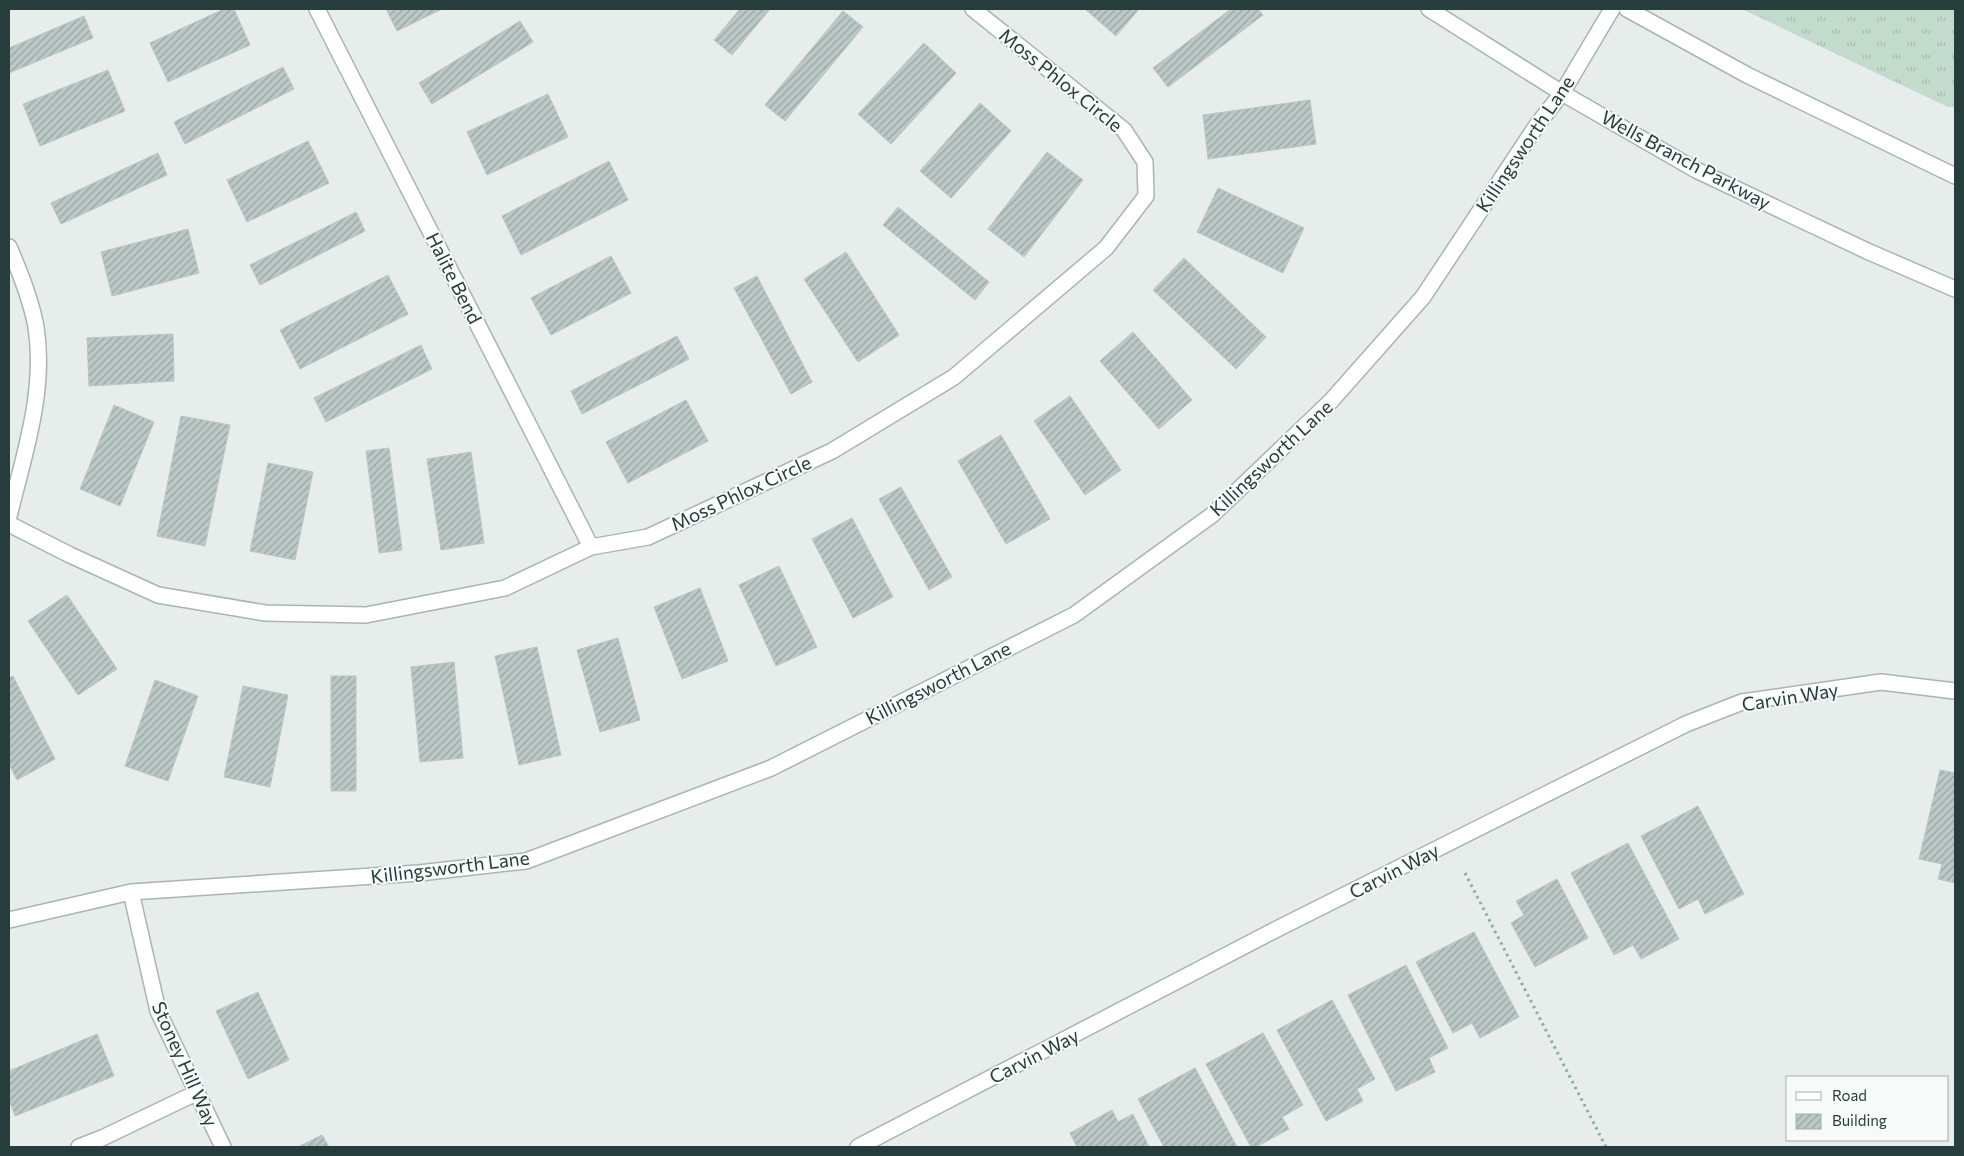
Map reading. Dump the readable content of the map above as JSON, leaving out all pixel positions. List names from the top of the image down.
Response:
{
  "streets": {
    "street": [
      "Moss Phlox Circle",
      "Killingsworth Lane",
      "Wells Branch Parkway",
      "Halite Bend",
      "Carvin Way",
      "Stoney Hill Way"
    ]
  },
  "crossings": [
    ["Moss Phlox Circle", "Halite Bend"],
    ["Killingsworth Lane", "Wells Branch Parkway"],
    ["Killingsworth Lane", "Stoney Hill Way"]
  ],
  "legend": ["Road", "Building"]
}
